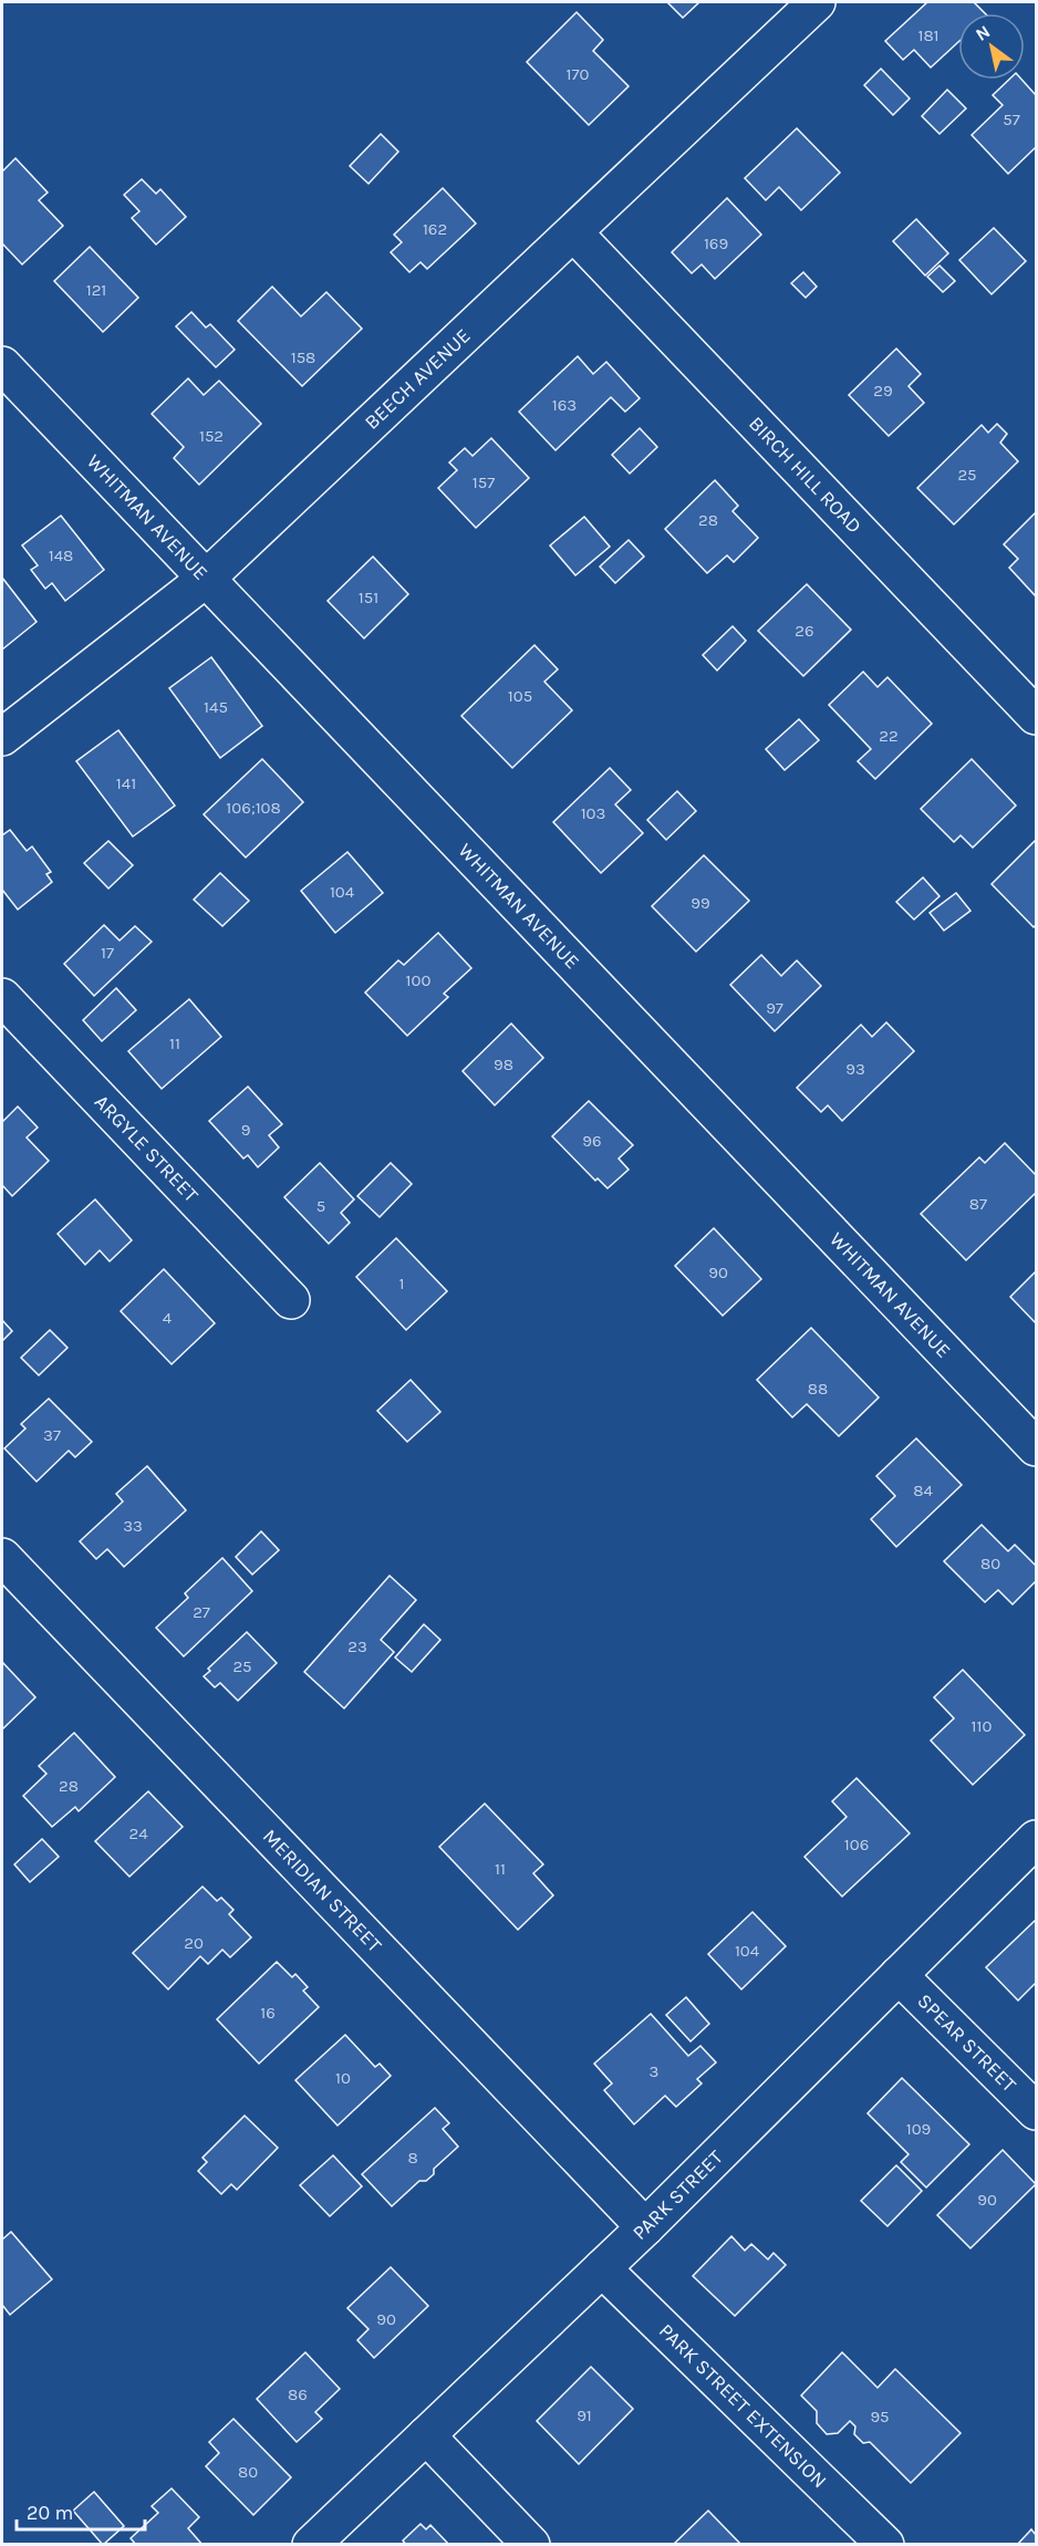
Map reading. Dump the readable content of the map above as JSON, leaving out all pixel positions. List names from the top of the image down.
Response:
{
  "streets": {
    "street": [
      "BEECH AVENUE",
      "BIRCH HILL ROAD",
      "WHITMAN AVENUE",
      "ARGYLE STREET",
      "MERIDIAN STREET",
      "SPEAR STREET",
      "PARK STREET",
      "PARK STREET EXTENSION"
    ]
  },
  "crossings": [
    ["BEECH AVENUE", "BIRCH HILL ROAD"],
    ["BEECH AVENUE", "WHITMAN AVENUE"],
    ["MERIDIAN STREET", "PARK STREET"],
    ["SPEAR STREET", "PARK STREET"],
    ["PARK STREET", "PARK STREET EXTENSION"]
  ],
  "house_numbers": [
    "181",
    "170",
    "57",
    "162",
    "169",
    "121",
    "158",
    "29",
    "163",
    "152",
    "25",
    "157",
    "28",
    "148",
    "151",
    "26",
    "105",
    "145",
    "22",
    "141",
    "106;108",
    "103",
    "104",
    "99",
    "17",
    "100",
    "97",
    "11",
    "98",
    "93",
    "9",
    "96",
    "87",
    "5",
    "90",
    "1",
    "4",
    "88",
    "37",
    "84",
    "33",
    "80",
    "27",
    "23",
    "25",
    "110",
    "28",
    "24",
    "106",
    "11",
    "20",
    "104",
    "16",
    "3",
    "10",
    "109",
    "8",
    "90",
    "90",
    "86",
    "91",
    "95",
    "80"
  ],
  "scale_bar": "20 m",
  "north": "top left"
}
